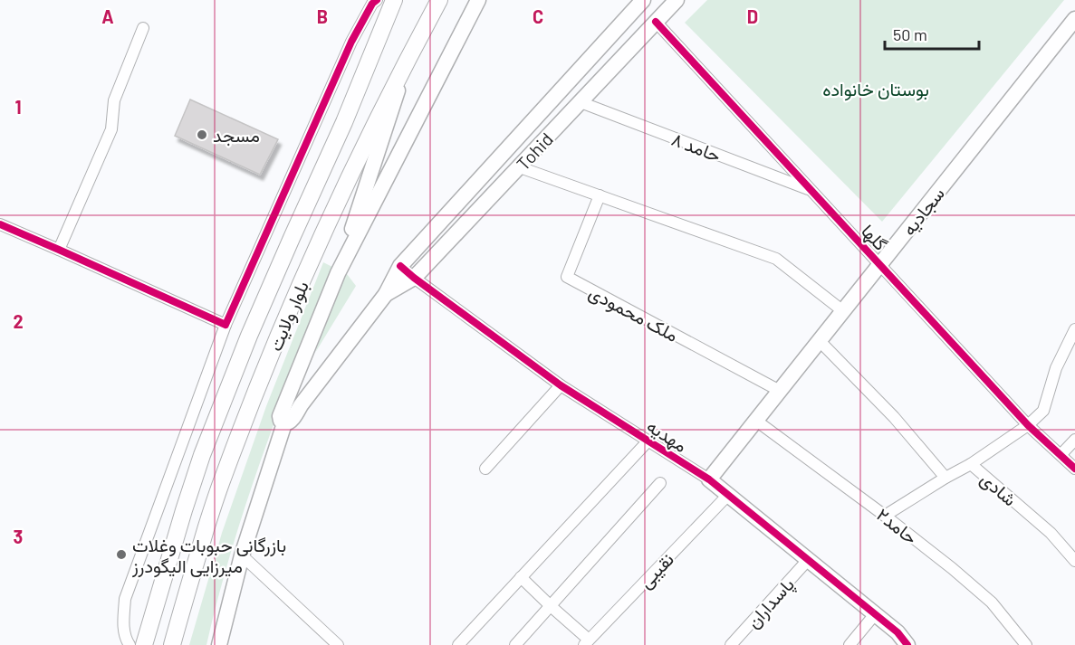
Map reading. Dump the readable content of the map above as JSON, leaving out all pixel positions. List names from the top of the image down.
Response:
{
  "streets": {
    "main road": [
      "Tohid",
      "سجادیه",
      "بلوار ولایت",
      "مهدیه"
    ],
    "street": [
      "حامد ۸",
      "گلها",
      "ملک محمودی",
      "شادی",
      "حامد۲",
      "نقیبی",
      "پاسداران"
    ]
  },
  "crossings": [
    ["حامد ۸", "Tohid"],
    ["حامد ۸", "گلها"],
    ["Tohid", "گلها"],
    ["Tohid", "مهدیه"],
    ["سجادیه", "گلها"],
    ["سجادیه", "ملک محمودی"],
    ["سجادیه", "مهدیه"],
    ["سجادیه", "حامد۲"],
    ["مهدیه", "نقیبی"],
    ["مهدیه", "پاسداران"],
    ["شادی", "حامد۲"]
  ],
  "parks": ["بوستان خانواده"],
  "places": ["مسجد", "بازرگانی حبوبات وغلات میرزایی الیگودرز"],
  "scale_bar": "50 m",
  "grid": {
    "columns": [
      "A",
      "B",
      "C",
      "D"
    ],
    "rows": ["1", "2", "3"]
  }
}
